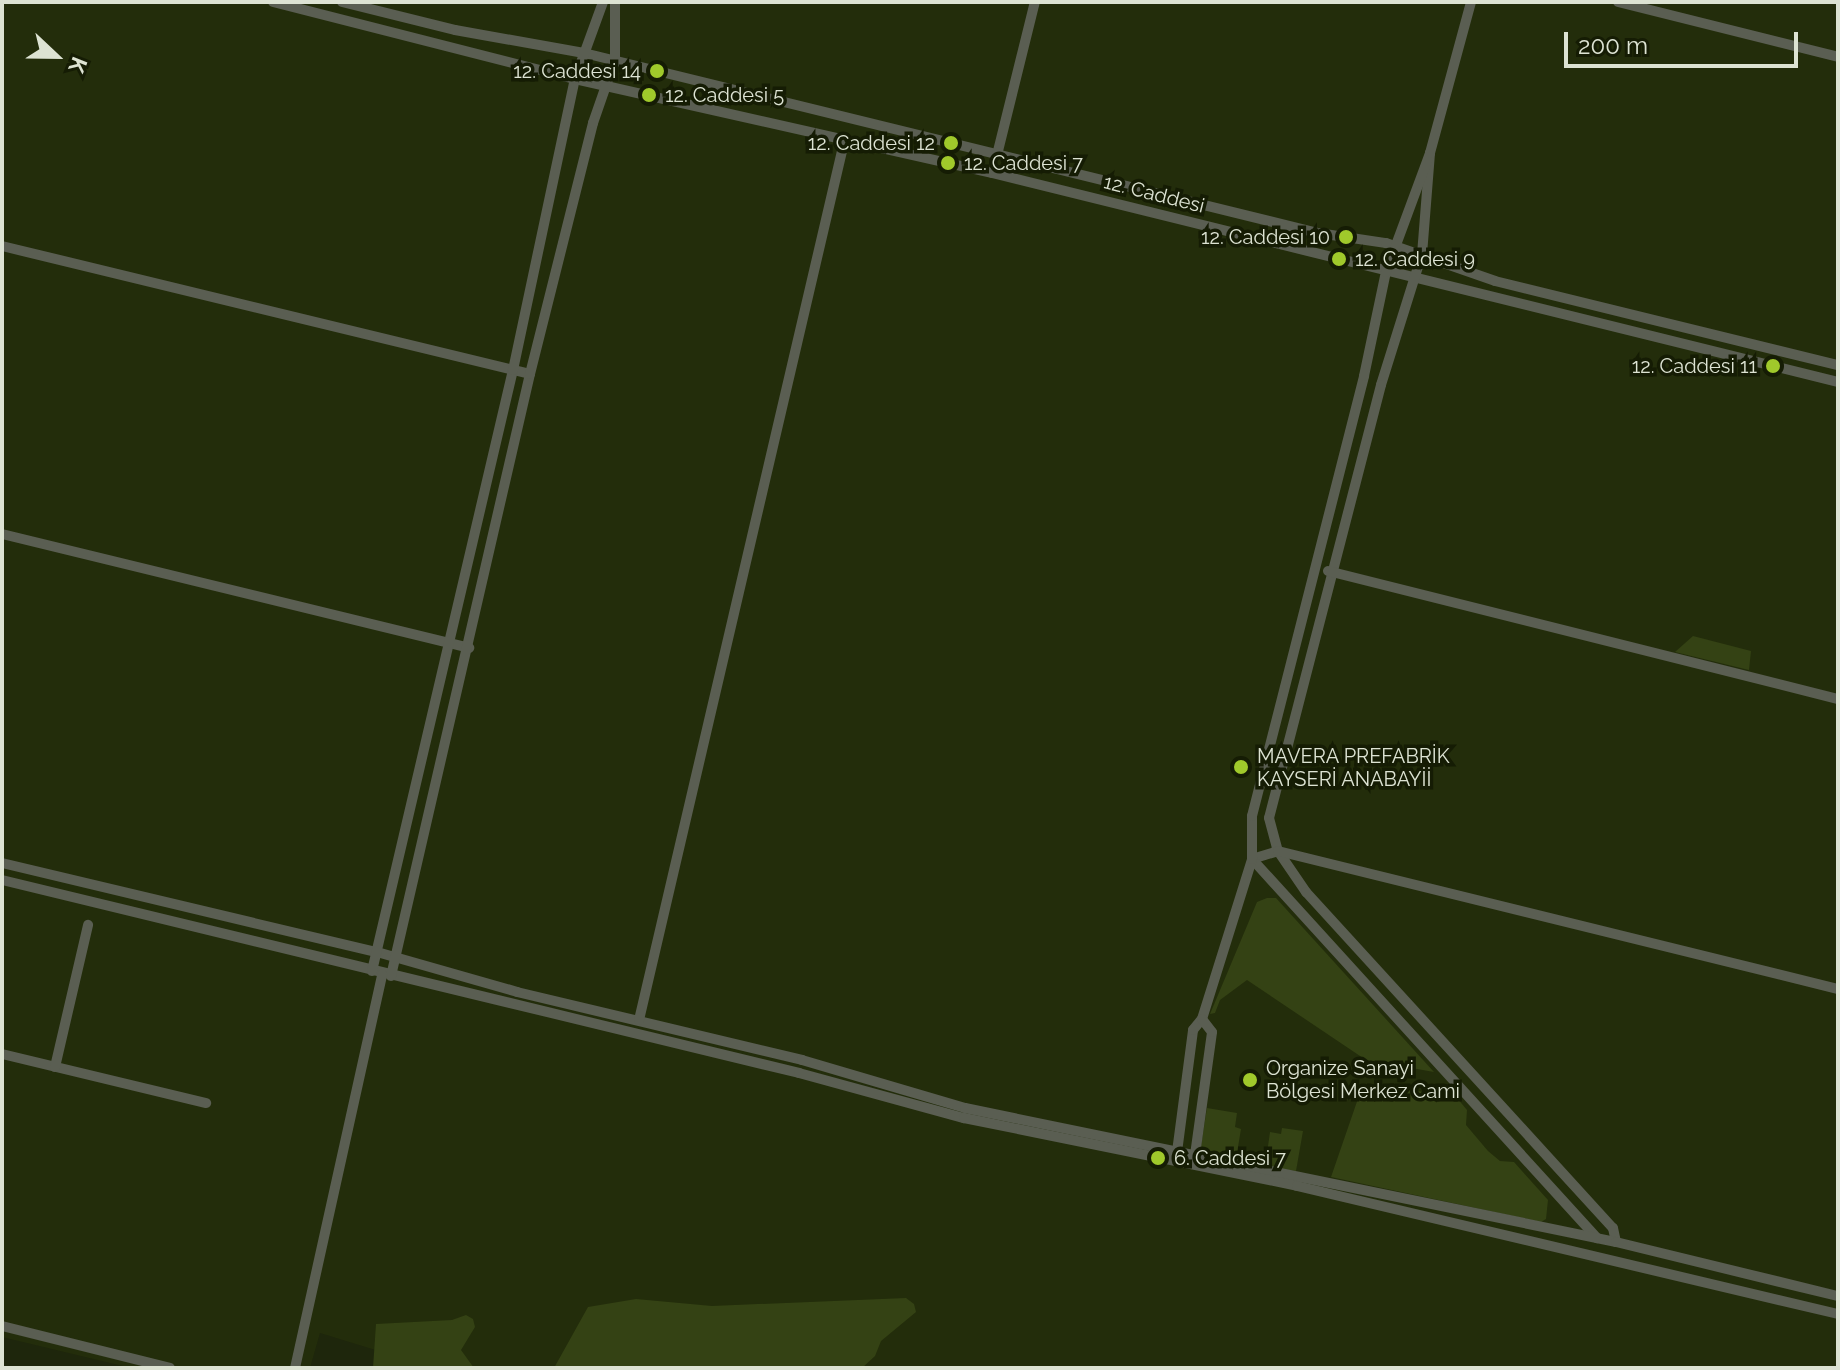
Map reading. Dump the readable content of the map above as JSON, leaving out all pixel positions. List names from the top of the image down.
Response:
{
  "streets": {
    "street": ["12. Caddesi"]
  },
  "places": [
    "12. Caddesi 14",
    "12. Caddesi 5",
    "12. Caddesi 12",
    "12. Caddesi 7",
    "12. Caddesi 10",
    "12. Caddesi 9",
    "12. Caddesi 11",
    "MAVERA PREFABRİK KAYSERİ ANABAYİİ",
    "Organize Sanayi Bölgesi Merkez Cami",
    "6. Caddesi 7"
  ],
  "scale_bar": "200 m",
  "north": "right"
}
